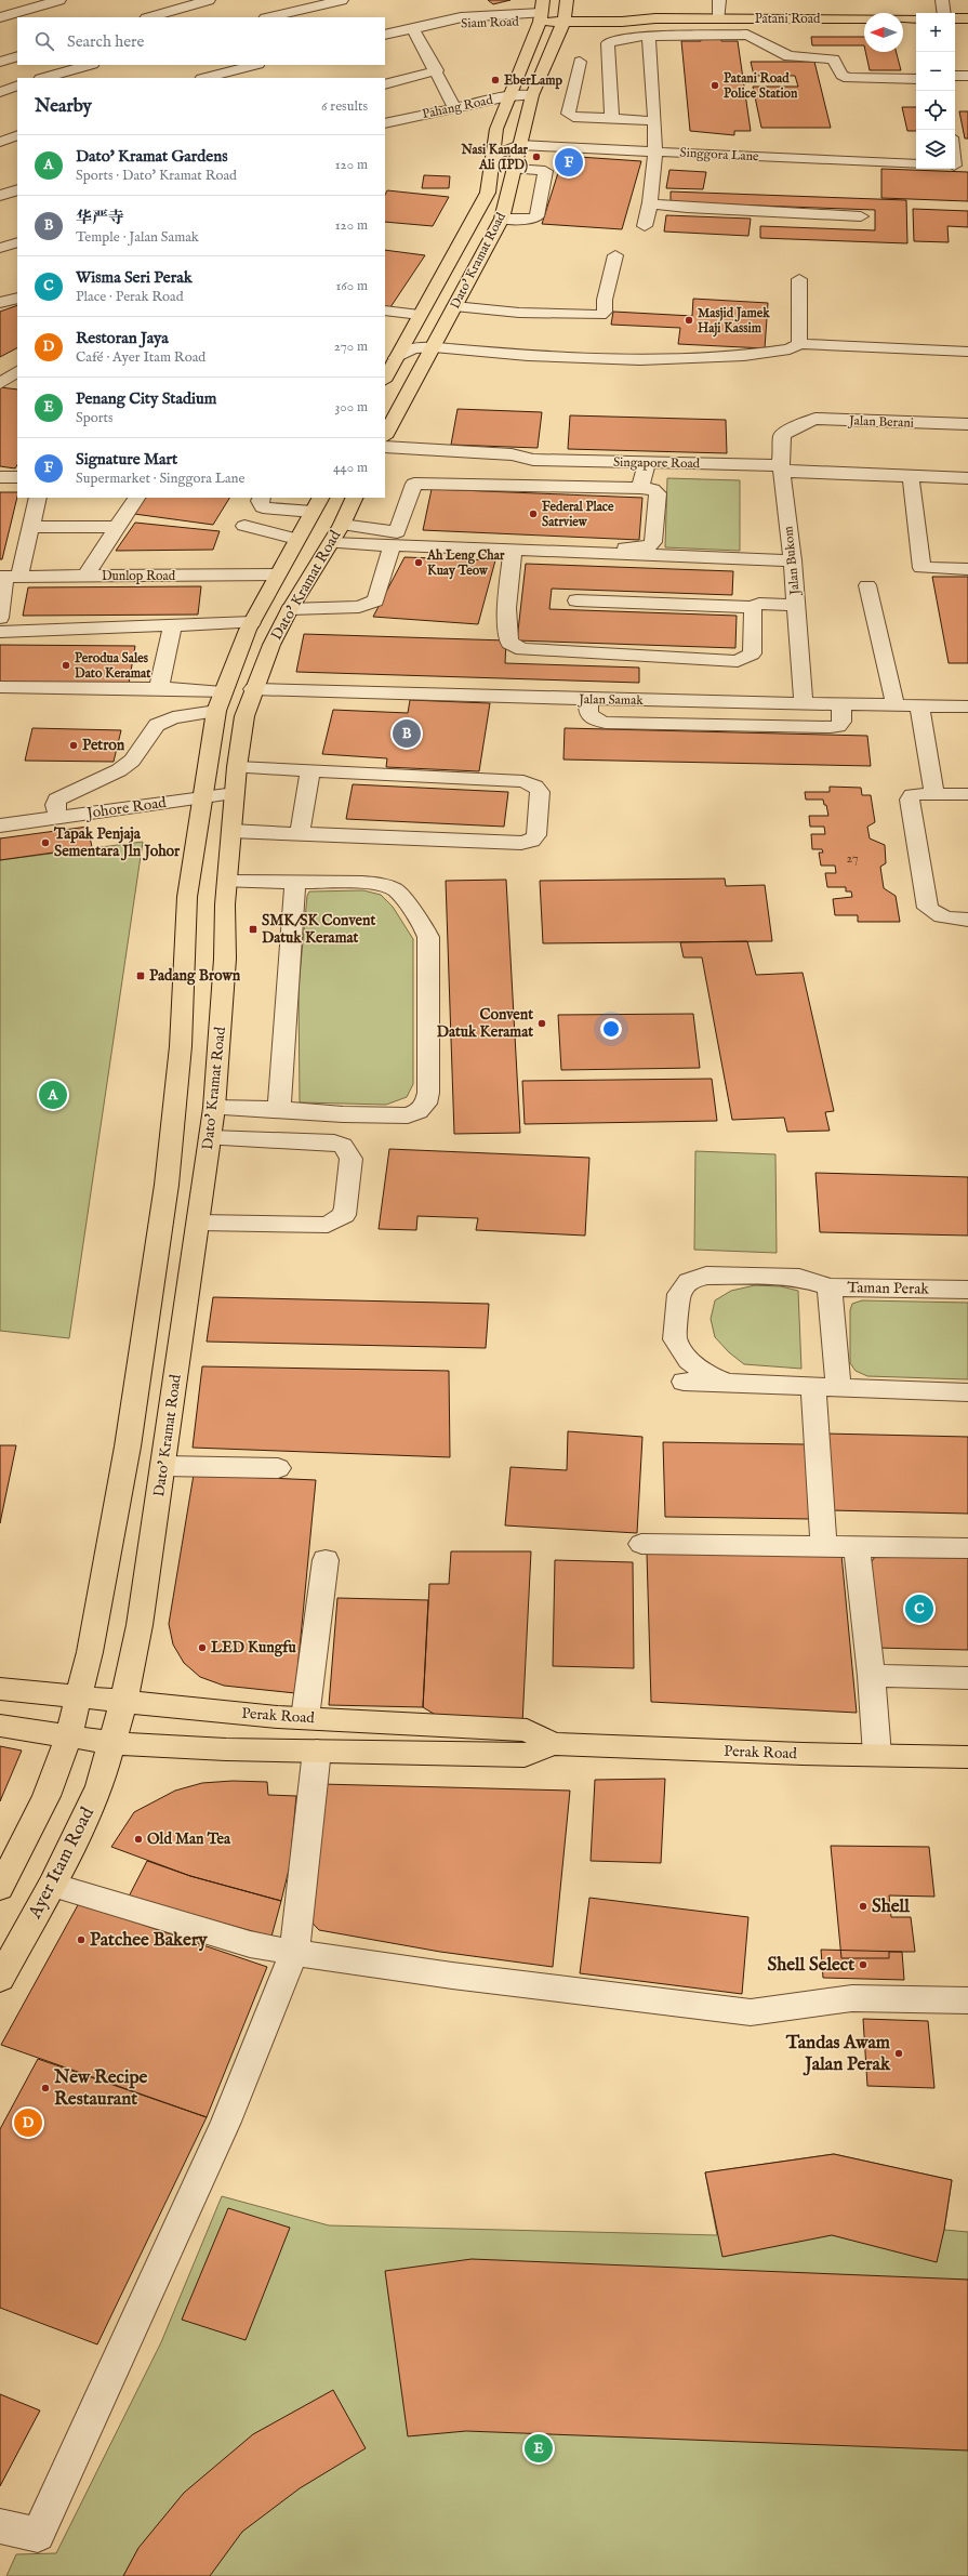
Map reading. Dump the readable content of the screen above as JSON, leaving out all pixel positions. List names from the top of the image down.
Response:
{
  "streets": {
    "main road": [
      "Patani Road",
      "Dato' Kramat Road",
      "Perak Road",
      "Ayer Itam Road"
    ],
    "street": [
      "Siam Road",
      "Pahang Road",
      "Singgora Lane",
      "Jalan Berani",
      "Singapore Road",
      "Jalan Bukom",
      "Dunlop Road",
      "Jalan Samak",
      "Johore Road",
      "Taman Perak"
    ]
  },
  "crossings": [
    ["Patani Road", "Siam Road"],
    ["Patani Road", "Dato' Kramat Road"],
    ["Siam Road", "Dato' Kramat Road"],
    ["Pahang Road", "Dato' Kramat Road"],
    ["Singgora Lane", "Dato' Kramat Road"],
    ["Dato' Kramat Road", "Dunlop Road"],
    ["Dato' Kramat Road", "Jalan Samak"],
    ["Dato' Kramat Road", "Johore Road"],
    ["Dato' Kramat Road", "Perak Road"],
    ["Dato' Kramat Road", "Ayer Itam Road"],
    ["Jalan Berani", "Jalan Bukom"],
    ["Singapore Road", "Jalan Bukom"],
    ["Jalan Bukom", "Jalan Samak"],
    ["Perak Road", "Ayer Itam Road"]
  ],
  "places": {
    "other": [
      "EberLamp",
      "Patani Road Police Station",
      "Nasi Kandar Ali (IPD)",
      "Masjid Jamek Haji Kassim",
      "Federal Place Satrview",
      "Ah Leng Char Kuay Teow",
      "Perodua Sales Dato Keramat",
      "Petron",
      "Tapak Penjaja Sementara Jln Johor",
      "Convent Datuk Keramat",
      "LED Kungfu",
      "Old Man Tea",
      "Shell",
      "Patchee Bakery",
      "Shell Select",
      "Tandas Awam Jalan Perak",
      "New Recipe Restaurant"
    ],
    "transit": ["SMK/SK Convent Datuk Keramat", "Padang Brown"]
  },
  "house_numbers": ["27"],
  "north": "left",
  "page": {
    "map_buttons": ["+", "−"],
    "search": "Search here",
    "heading": ["Nearby", "6 results"],
    "list": [
      {
        "mark": "A",
        "name": "Dato' Kramat Gardens",
        "note": "Sports · Dato' Kramat Road",
        "value": "120 m"
      },
      {
        "mark": "B",
        "name": "华严寺",
        "note": "Temple · Jalan Samak",
        "value": "120 m"
      },
      {
        "mark": "C",
        "name": "Wisma Seri Perak",
        "note": "Place · Perak Road",
        "value": "160 m"
      },
      {
        "mark": "D",
        "name": "Restoran Jaya",
        "note": "Café · Ayer Itam Road",
        "value": "270 m"
      },
      {
        "mark": "E",
        "name": "Penang City Stadium",
        "note": "Sports",
        "value": "300 m"
      },
      {
        "mark": "F",
        "name": "Signature Mart",
        "note": "Supermarket · Singgora Lane",
        "value": "440 m"
      }
    ],
    "pins": [
      "F",
      "B",
      "A",
      "C",
      "D",
      "E"
    ]
  }
}
